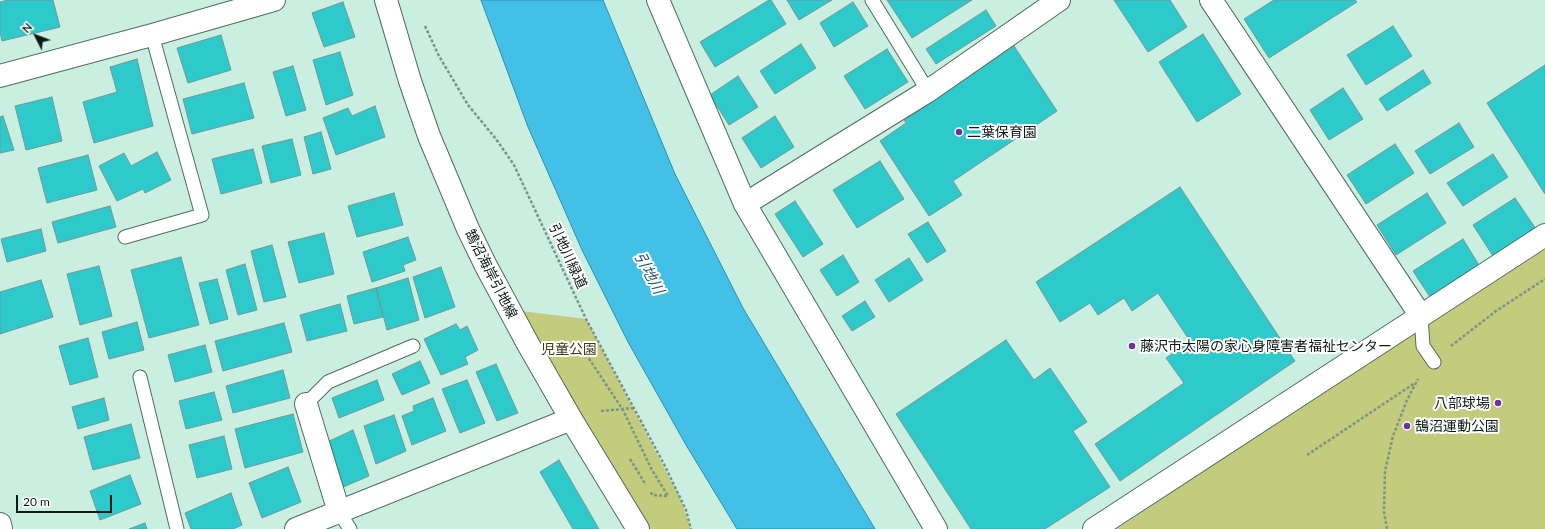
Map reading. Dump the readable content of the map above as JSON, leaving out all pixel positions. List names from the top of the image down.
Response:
{
  "streets": {
    "street": ["鵠沼海岸引地線"],
    "path": ["引地川緑道"]
  },
  "water": ["引地川"],
  "parks": ["児童公園"],
  "places": [
    "二葉保育園",
    "藤沢市太陽の家心身障害者福祉センター",
    "八部球場",
    "鵠沼運動公園"
  ],
  "scale_bar": "20 m",
  "north": "top left"
}
